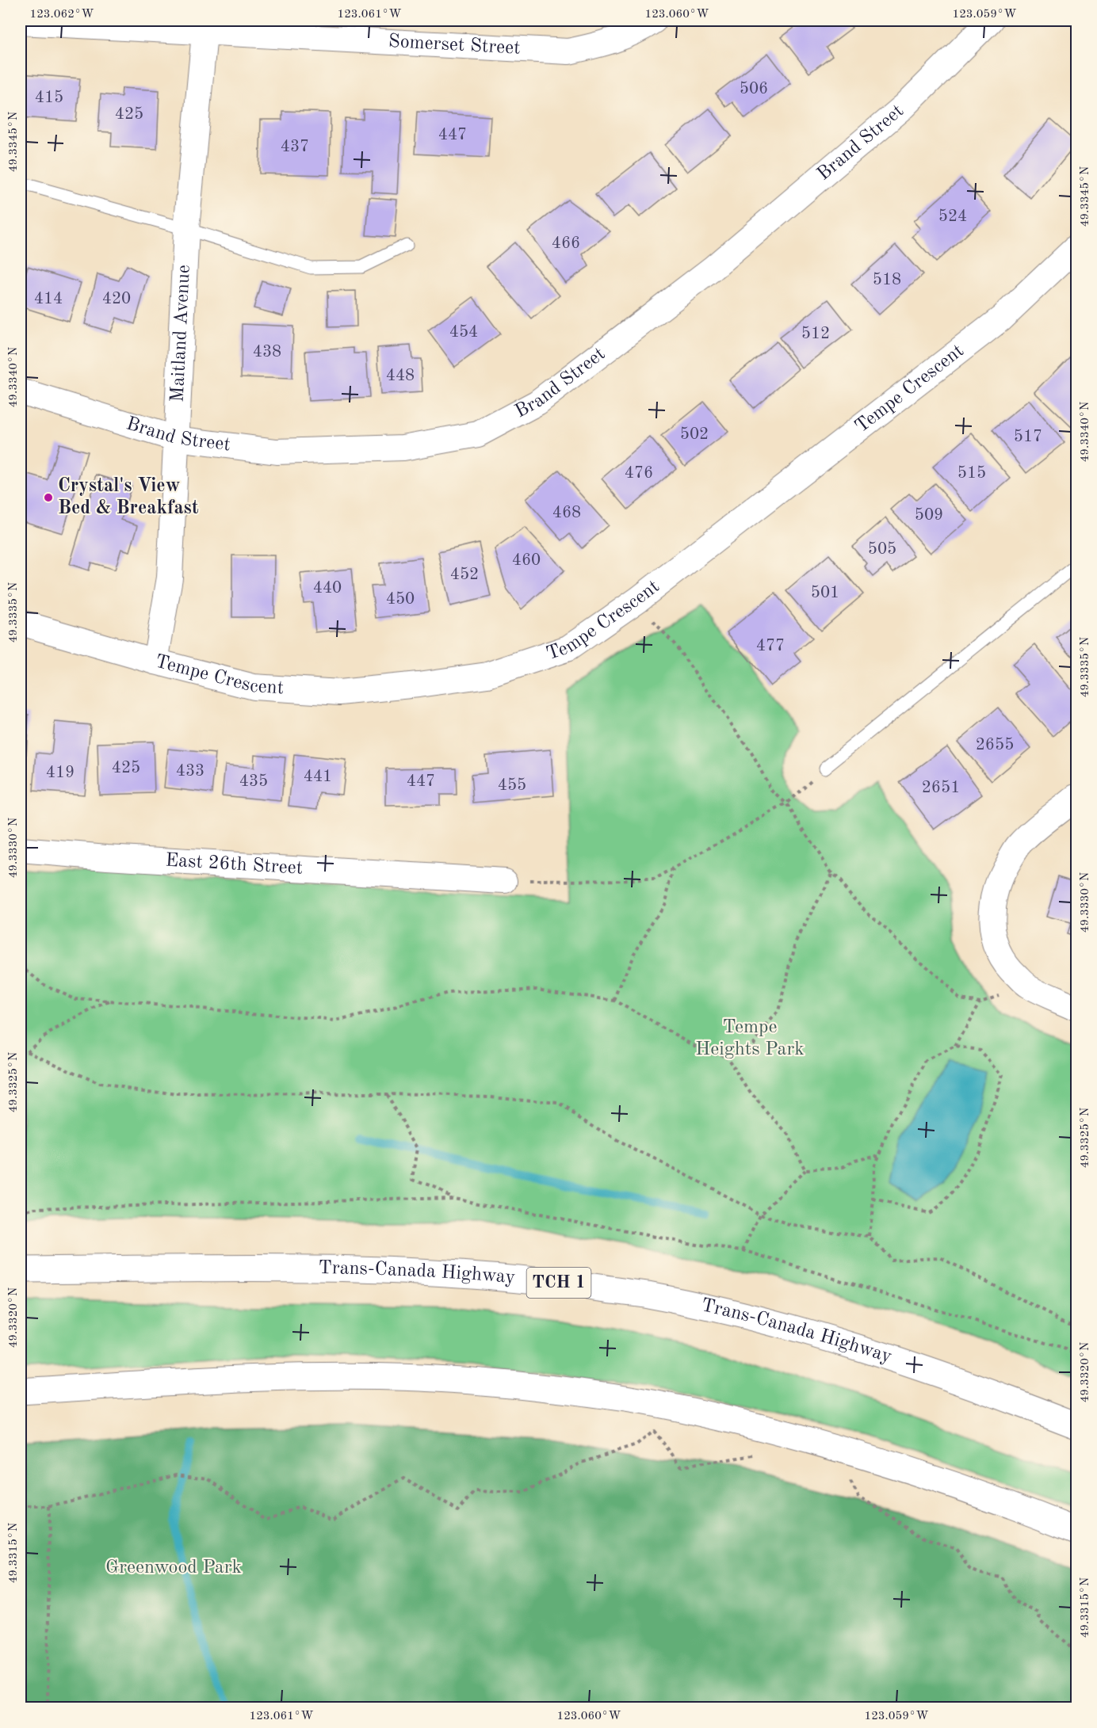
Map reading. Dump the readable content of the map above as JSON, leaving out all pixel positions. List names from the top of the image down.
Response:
{
  "streets": {
    "highway": ["Trans-Canada Highway", "TCH 1"],
    "street": [
      "Somerset Street",
      "Brand Street",
      "Maitland Avenue",
      "Tempe Crescent",
      "East 26th Street"
    ]
  },
  "crossings": [
    ["Somerset Street", "Maitland Avenue"],
    ["Brand Street", "Maitland Avenue"],
    ["Maitland Avenue", "Tempe Crescent"]
  ],
  "parks": ["Tempe Heights Park", "Greenwood Park"],
  "places": ["Crystal's View Bed & Breakfast"],
  "house_numbers": [
    "506",
    "415",
    "425",
    "447",
    "437",
    "524",
    "466",
    "518",
    "414",
    "420",
    "454",
    "512",
    "438",
    "448",
    "502",
    "517",
    "476",
    "515",
    "468",
    "509",
    "505",
    "460",
    "452",
    "440",
    "501",
    "450",
    "477",
    "2655",
    "425",
    "433",
    "419",
    "441",
    "435",
    "447",
    "455",
    "2651"
  ],
  "coordinates": [
    "123.062°W",
    "123.061°W",
    "123.060°W",
    "123.059°W",
    "49.3345°N",
    "49.3340°N",
    "49.3335°N",
    "49.3330°N",
    "49.3325°N",
    "49.3320°N",
    "49.3315°N"
  ]
}
